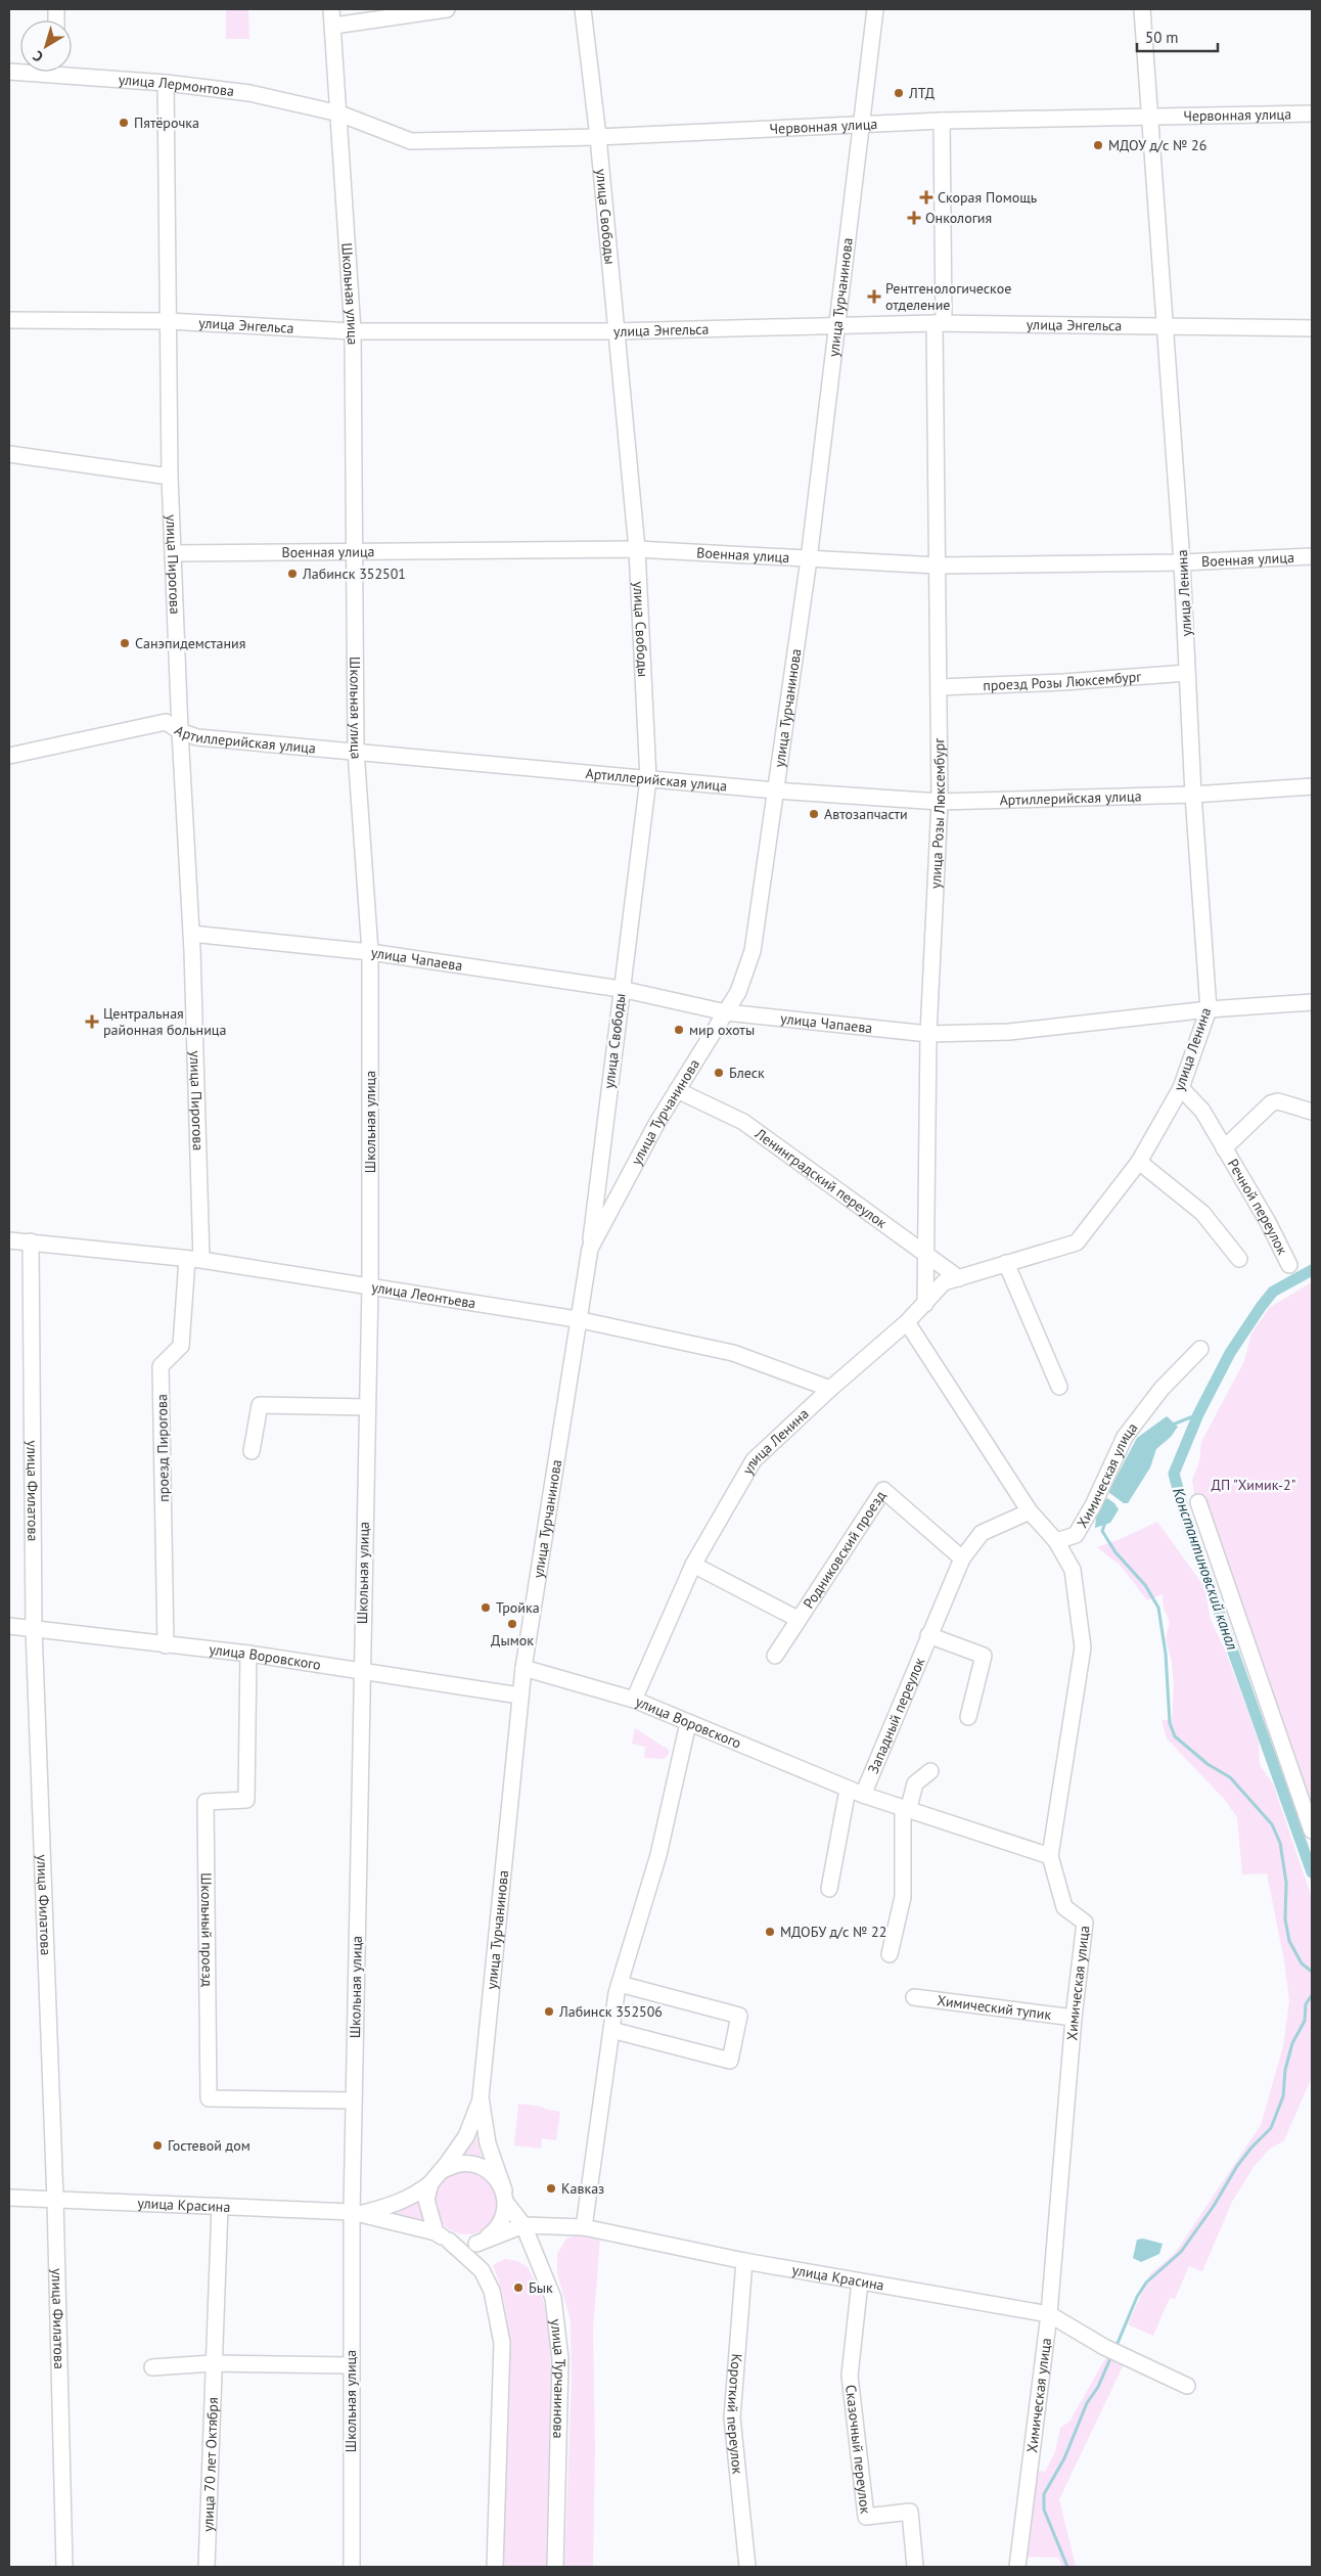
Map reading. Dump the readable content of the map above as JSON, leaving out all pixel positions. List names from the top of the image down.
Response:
{
  "streets": {
    "street": [
      "улица Лермонтова",
      "Червонная улица",
      "улица Свободы",
      "Школьная улица",
      "улица Турчанинова",
      "улица Энгельса",
      "Военная улица",
      "улица Пирогова",
      "улица Ленина",
      "проезд Розы Люксембург",
      "Артиллерийская улица",
      "улица Розы Люксембург",
      "улица Чапаева",
      "Ленинградский переулок",
      "Речной переулок",
      "улица Леонтьева",
      "проезд Пирогова",
      "Химическая улица",
      "улица Филатова",
      "Родниковский проезд",
      "улица Воровского",
      "Западный переулок",
      "Школьный проезд",
      "Химический тупик",
      "улица Красина",
      "Короткий переулок",
      "Сказочный переулок",
      "улица 70 лет Октября"
    ]
  },
  "crossings": [
    ["улица Лермонтова", "Червонная улица"],
    ["улица Лермонтова", "Школьная улица"],
    ["улица Лермонтова", "улица Пирогова"],
    ["Червонная улица", "улица Свободы"],
    ["Червонная улица", "Школьная улица"],
    ["Червонная улица", "улица Турчанинова"],
    ["Червонная улица", "улица Ленина"],
    ["Червонная улица", "улица Розы Люксембург"],
    ["улица Свободы", "улица Турчанинова"],
    ["улица Свободы", "улица Энгельса"],
    ["улица Свободы", "Военная улица"],
    ["улица Свободы", "Артиллерийская улица"],
    ["улица Свободы", "улица Чапаева"],
    ["Школьная улица", "улица Энгельса"],
    ["Школьная улица", "Военная улица"],
    ["Школьная улица", "Артиллерийская улица"],
    ["Школьная улица", "улица Чапаева"],
    ["Школьная улица", "улица Леонтьева"],
    ["Школьная улица", "улица Воровского"],
    ["Школьная улица", "Школьный проезд"],
    ["Школьная улица", "улица Красина"],
    ["улица Турчанинова", "улица Энгельса"],
    ["улица Турчанинова", "Военная улица"],
    ["улица Турчанинова", "Артиллерийская улица"],
    ["улица Турчанинова", "улица Чапаева"],
    ["улица Турчанинова", "Ленинградский переулок"],
    ["улица Турчанинова", "улица Леонтьева"],
    ["улица Турчанинова", "улица Воровского"],
    ["улица Турчанинова", "улица Красина"],
    ["улица Энгельса", "улица Пирогова"],
    ["улица Энгельса", "улица Ленина"],
    ["улица Энгельса", "улица Розы Люксембург"],
    ["Военная улица", "улица Пирогова"],
    ["Военная улица", "улица Ленина"],
    ["Военная улица", "улица Розы Люксембург"],
    ["улица Пирогова", "Артиллерийская улица"],
    ["улица Пирогова", "улица Чапаева"],
    ["улица Пирогова", "улица Леонтьева"],
    ["улица Пирогова", "проезд Пирогова"],
    ["улица Ленина", "проезд Розы Люксембург"],
    ["улица Ленина", "Артиллерийская улица"],
    ["улица Ленина", "улица Розы Люксембург"],
    ["улица Ленина", "улица Чапаева"],
    ["улица Ленина", "Ленинградский переулок"],
    ["улица Ленина", "Речной переулок"],
    ["улица Ленина", "улица Леонтьева"],
    ["улица Ленина", "Родниковский проезд"],
    ["улица Ленина", "улица Воровского"],
    ["проезд Розы Люксембург", "улица Розы Люксембург"],
    ["Артиллерийская улица", "улица Розы Люксембург"],
    ["улица Розы Люксембург", "улица Чапаева"],
    ["улица Розы Люксембург", "Ленинградский переулок"],
    ["улица Леонтьева", "проезд Пирогова"],
    ["улица Леонтьева", "улица Филатова"],
    ["проезд Пирогова", "улица Воровского"],
    ["Химическая улица", "улица Воровского"],
    ["Химическая улица", "Химический тупик"],
    ["Химическая улица", "улица Красина"],
    ["улица Филатова", "улица Воровского"],
    ["улица Филатова", "улица Красина"],
    ["Родниковский проезд", "Западный переулок"],
    ["улица Воровского", "Западный переулок"],
    ["улица Воровского", "Школьный проезд"],
    ["улица Красина", "Короткий переулок"],
    ["улица Красина", "Сказочный переулок"],
    ["улица Красина", "улица 70 лет Октября"]
  ],
  "water": ["Константиновский канал"],
  "parks": ["ДП \"Химик-2\""],
  "places": {
    "other": [
      "ЛТД",
      "Пятёрочка",
      "МДОУ д/с № 26",
      "Лабинск 352501",
      "Санэпидемстания",
      "Автозапчасти",
      "мир охоты",
      "Блеск",
      "Тройка",
      "Дымок",
      "МДОБУ д/с № 22",
      "Лабинск 352506",
      "Гостевой дом",
      "Кавказ",
      "Бык"
    ],
    "health": [
      "Скорая Помощь",
      "Онкология",
      "Рентгенологическое отделение",
      "Центральная районная больница"
    ]
  },
  "scale_bar": "50 m",
  "north": "bottom left"
}
